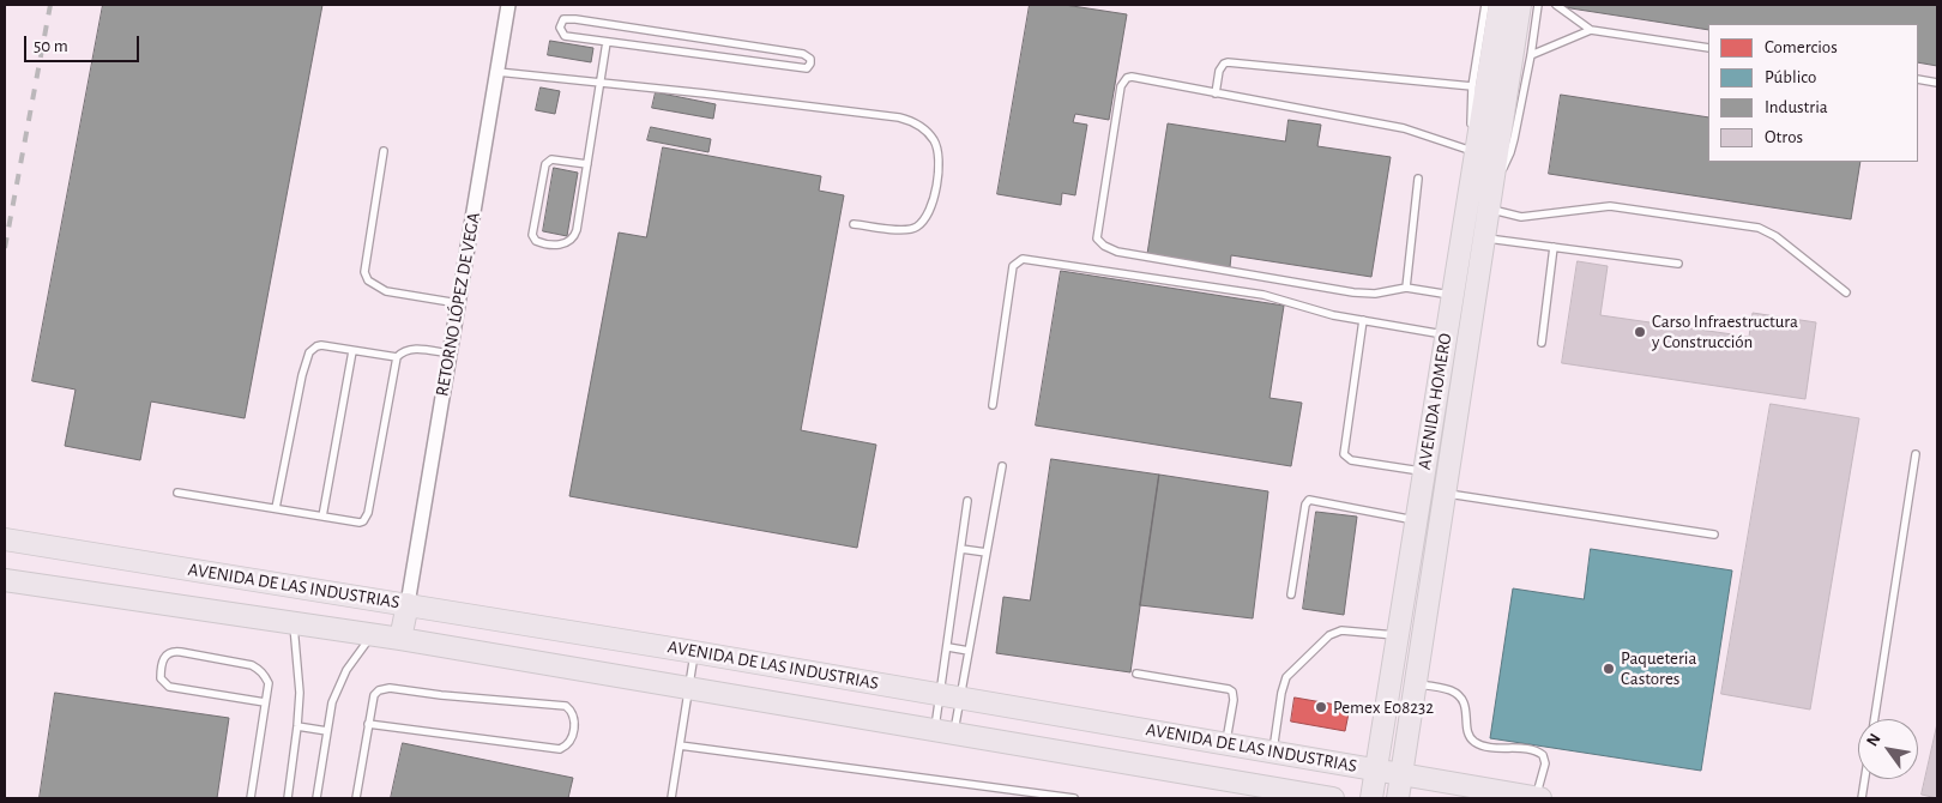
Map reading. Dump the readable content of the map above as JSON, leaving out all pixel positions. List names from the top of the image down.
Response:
{
  "streets": {
    "main road": ["AVENIDA HOMERO", "AVENIDA DE LAS INDUSTRIAS"],
    "street": ["RETORNO LÓPEZ DE VEGA"]
  },
  "crossings": [
    ["RETORNO LÓPEZ DE VEGA", "AVENIDA DE LAS INDUSTRIAS"],
    ["AVENIDA HOMERO", "AVENIDA DE LAS INDUSTRIAS"]
  ],
  "places": ["Carso Infraestructura y Construcción", "Paqueteria Castores", "Pemex E08232"],
  "legend": [
    "Comercios",
    "Público",
    "Industria",
    "Otros"
  ],
  "scale_bar": "50 m",
  "north": "top left"
}
